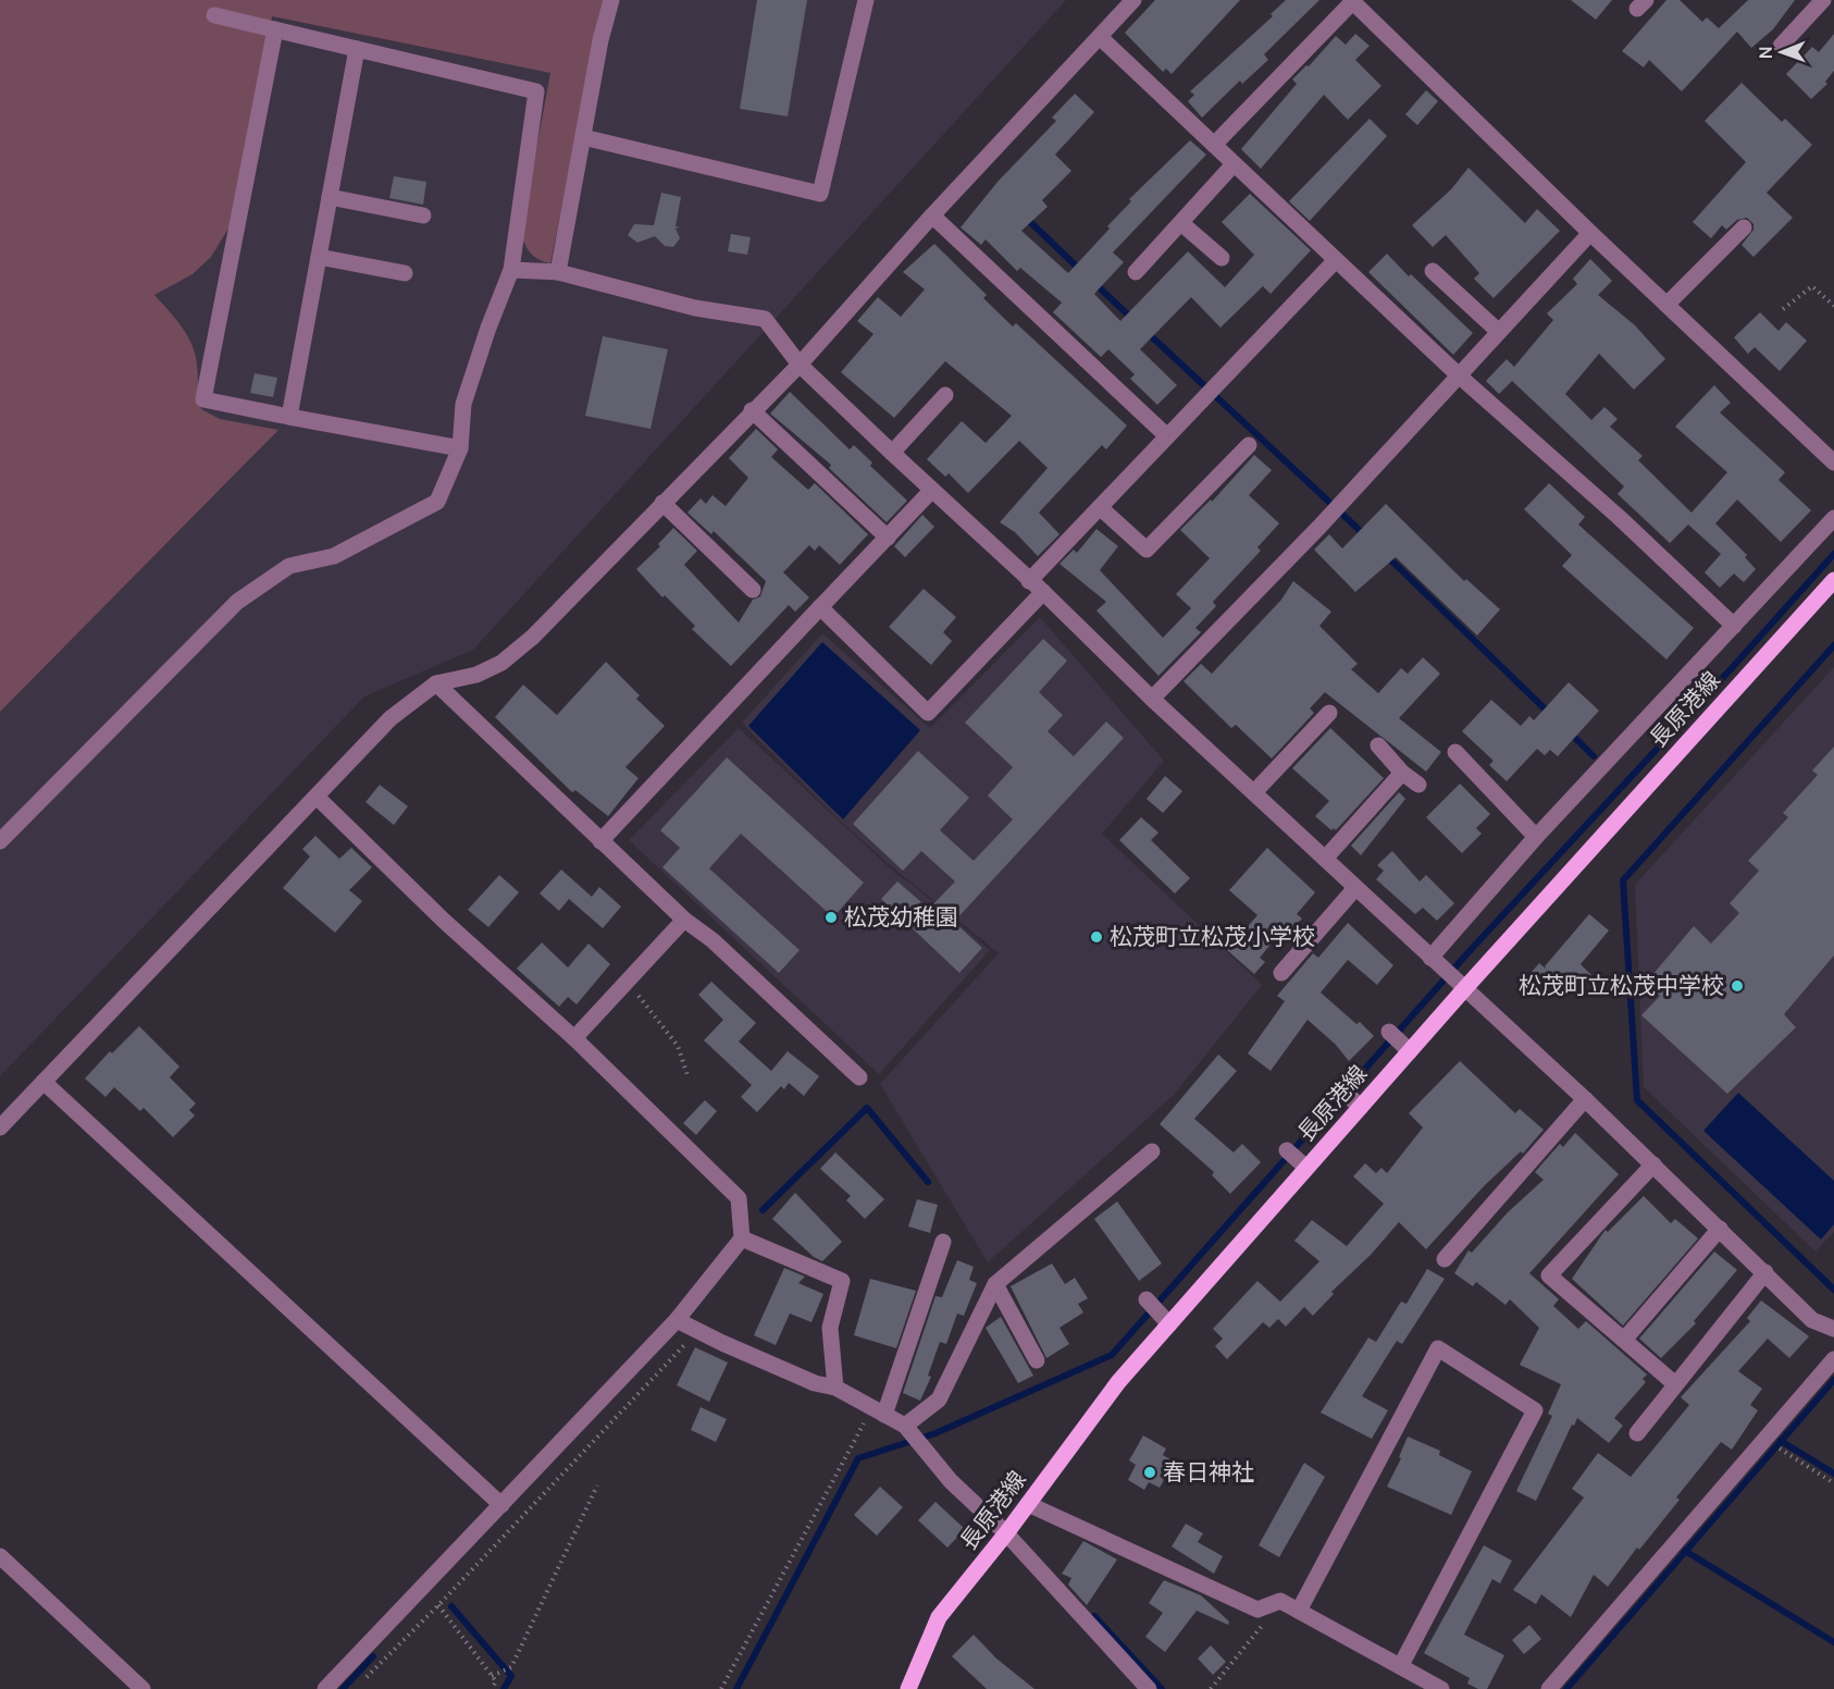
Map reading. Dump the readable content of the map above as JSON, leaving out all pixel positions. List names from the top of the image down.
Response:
{
  "streets": {
    "main road": ["長原港線"]
  },
  "places": [
    "松茂幼稚園",
    "松茂町立松茂小学校",
    "松茂町立松茂中学校",
    "春日神社"
  ],
  "north": "left"
}
